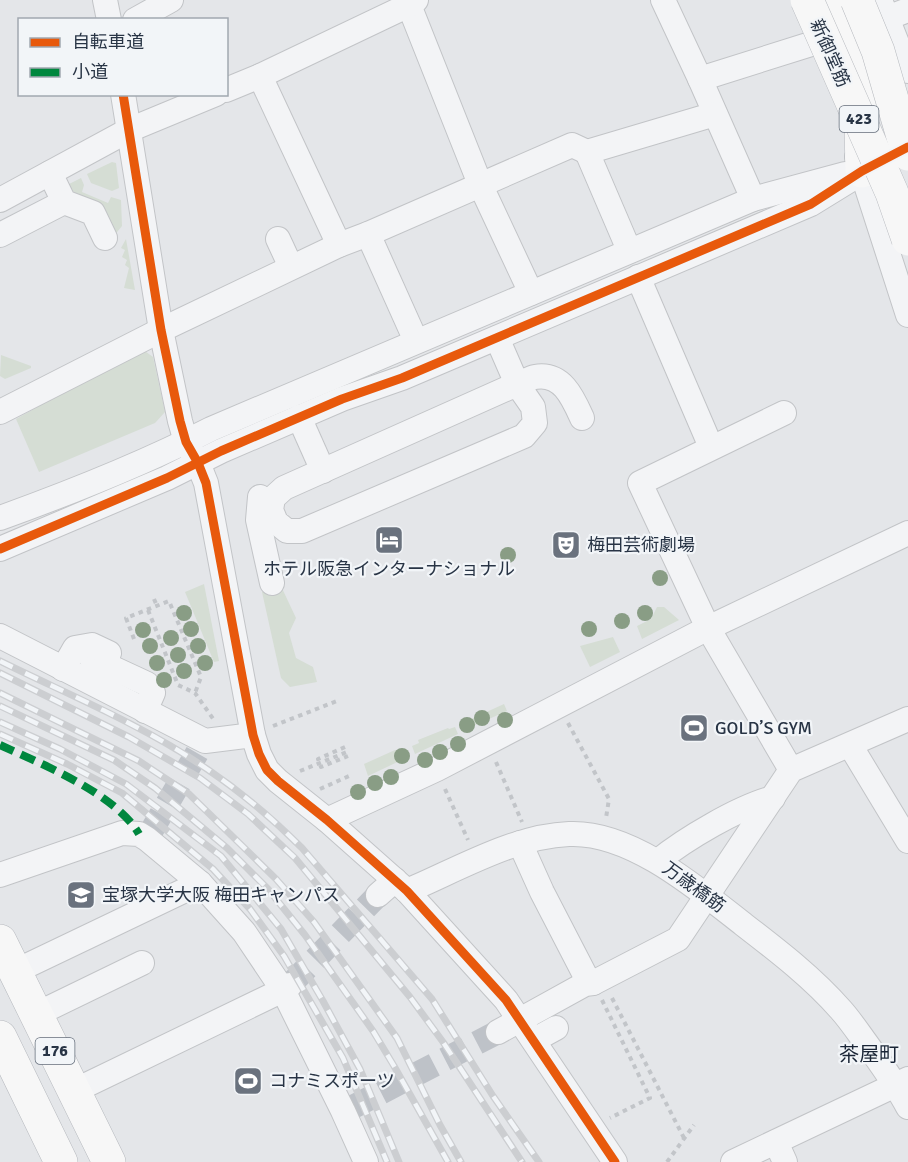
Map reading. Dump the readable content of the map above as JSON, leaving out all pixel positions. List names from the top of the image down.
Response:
{
  "streets": {
    "highway": ["新御堂筋", "423", "176"],
    "street": ["万歳橋筋"]
  },
  "districts": ["茶屋町"],
  "places": {
    "hotel": ["ホテル阪急インターナショナル"],
    "theatre": ["梅田芸術劇場"],
    "sports": ["GOLD’S GYM", "コナミスポーツ"],
    "school or university": ["宝塚大学大阪 梅田キャンパス"]
  },
  "legend": ["自転車道", "小道"]
}
